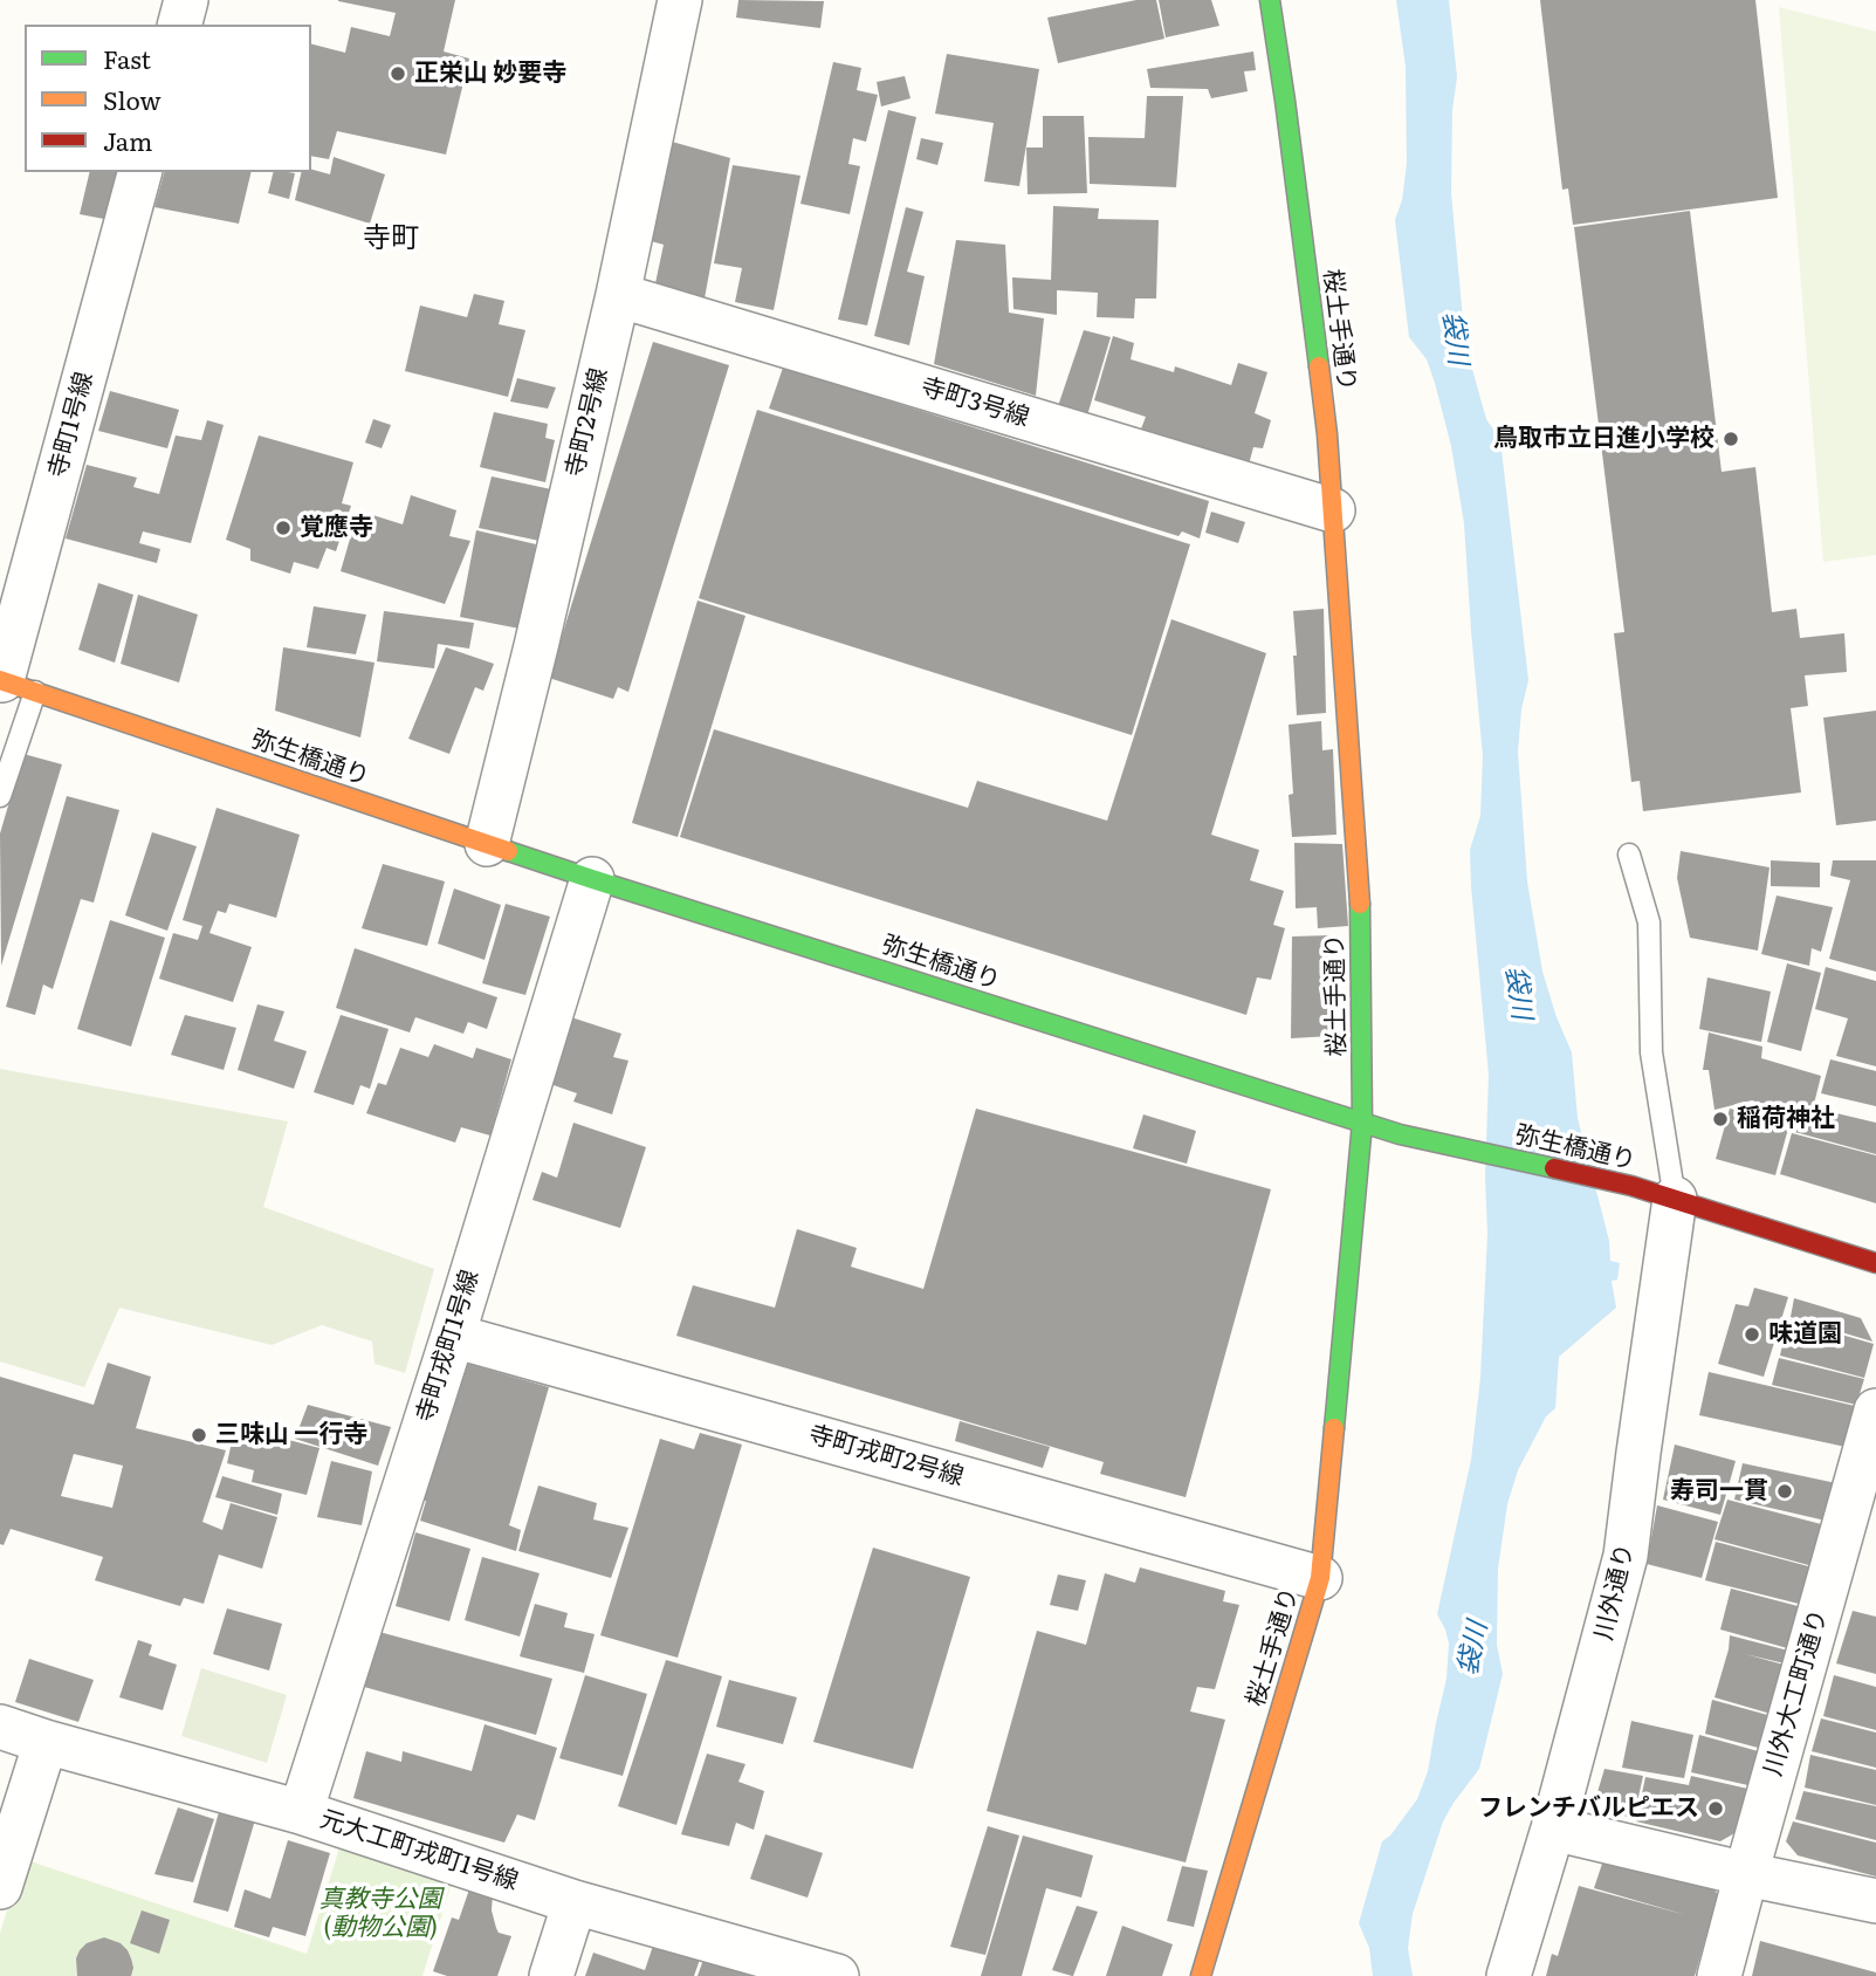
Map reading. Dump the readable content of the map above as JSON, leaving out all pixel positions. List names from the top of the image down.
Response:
{
  "streets": {
    "street": [
      "桜土手通り",
      "寺町3号線",
      "寺町2号線",
      "寺町1号線",
      "弥生橋通り",
      "寺町戎町1号線",
      "寺町戎町2号線",
      "川外通り",
      "川外大工町通り",
      "元大工町戎町1号線"
    ]
  },
  "crossings": [
    ["桜土手通り", "寺町3号線"],
    ["桜土手通り", "弥生橋通り"],
    ["桜土手通り", "寺町戎町2号線"],
    ["寺町3号線", "寺町2号線"],
    ["寺町2号線", "弥生橋通り"],
    ["寺町1号線", "弥生橋通り"],
    ["弥生橋通り", "寺町戎町1号線"],
    ["弥生橋通り", "川外通り"],
    ["寺町戎町1号線", "寺町戎町2号線"],
    ["寺町戎町1号線", "元大工町戎町1号線"]
  ],
  "districts": ["寺町"],
  "water": ["袋川"],
  "parks": ["真教寺公園 (動物公園)"],
  "places": [
    "正栄山 妙要寺",
    "鳥取市立日進小学校",
    "覚應寺",
    "稲荷神社",
    "味道園",
    "三味山 一行寺",
    "寿司一貫",
    "フレンチバルピエス"
  ],
  "legend": ["Fast", "Slow", "Jam"]
}
